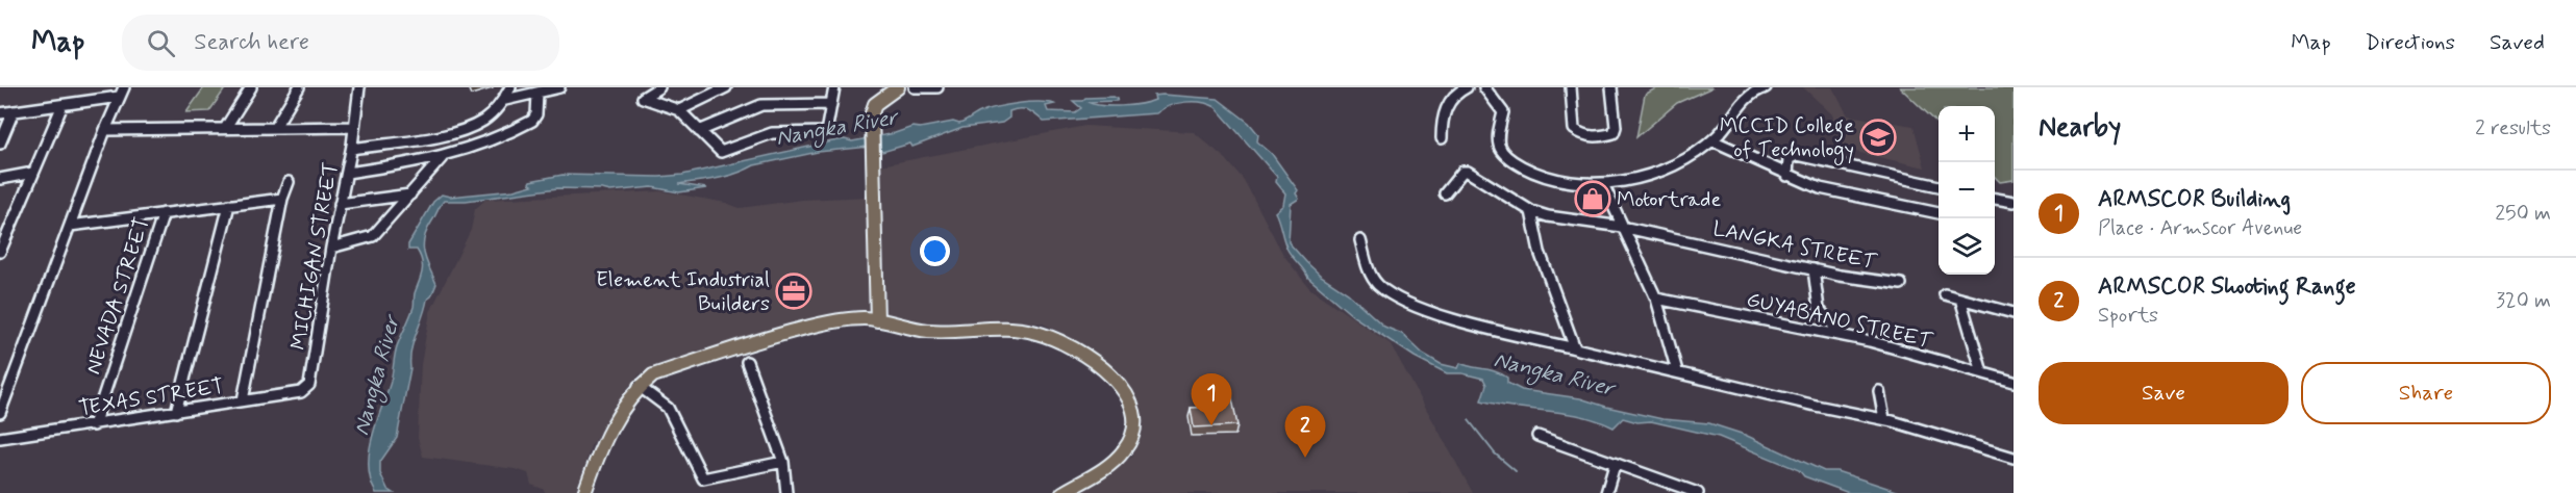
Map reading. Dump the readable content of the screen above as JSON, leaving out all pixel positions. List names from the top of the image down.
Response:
{
  "streets": {
    "street": [
      "LANGKA STREET",
      "MICHIGAN STREET",
      "NEVADA STREET",
      "GUYABANO STREET",
      "TEXAS STREET"
    ]
  },
  "crossings": [
    ["MICHIGAN STREET", "TEXAS STREET"],
    ["NEVADA STREET", "TEXAS STREET"]
  ],
  "water": ["Nangka River"],
  "places": {
    "school or university": ["MCCID College of Technology"],
    "shop": ["Motortrade"],
    "office": ["Element Industrial Builders"]
  },
  "page": {
    "header": "Map",
    "search": "Search here",
    "nav": ["Map", "Directions", "Saved"],
    "heading": ["Nearby", "2 results"],
    "map_buttons": ["+", "−"],
    "list": [
      {
        "mark": "1",
        "name": "ARMSCOR Building",
        "note": "Place · Armscor Avenue",
        "value": "250 m"
      },
      {
        "mark": "2",
        "name": "ARMSCOR Shooting Range",
        "note": "Sports",
        "value": "320 m"
      }
    ],
    "buttons": ["Save", "Share"],
    "pins": ["1", "2"]
  }
}
